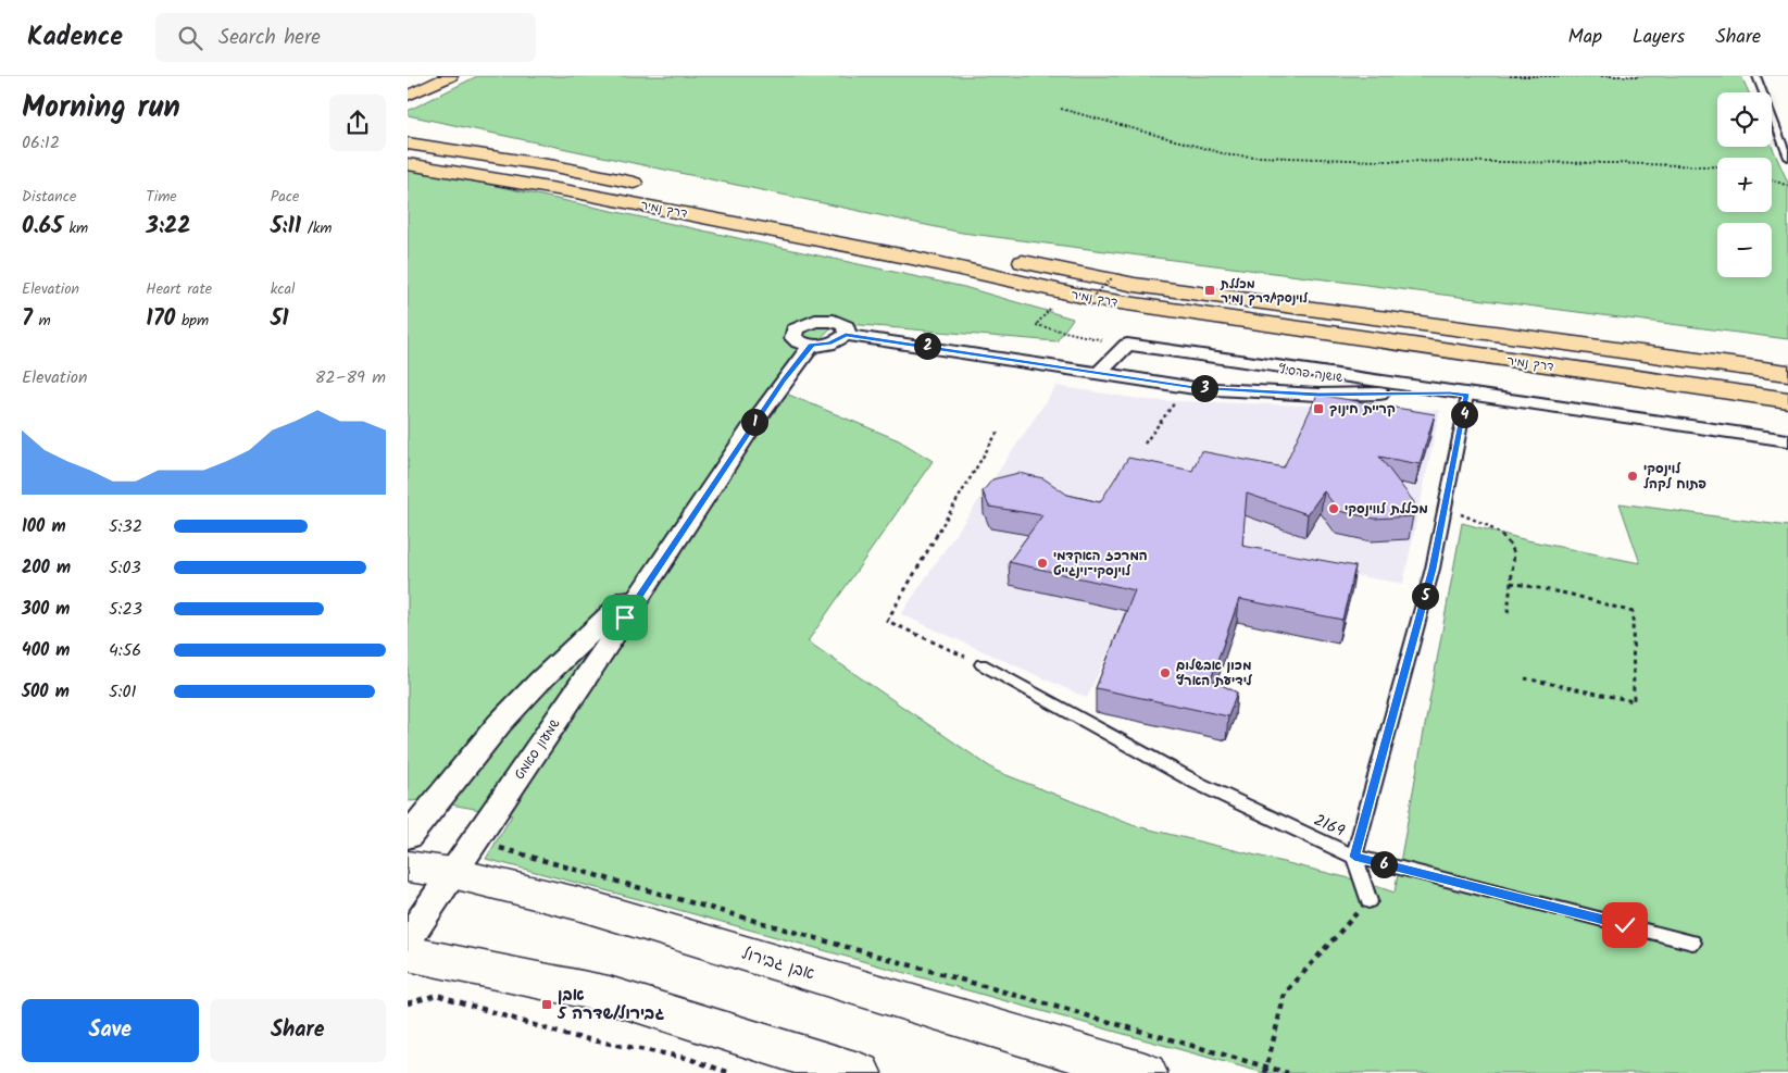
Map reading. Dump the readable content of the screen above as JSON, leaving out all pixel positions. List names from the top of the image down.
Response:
{
  "streets": {
    "highway": ["דרך נמיר"],
    "street": ["שושנה פרסיץ", "שמעון סאמט", "אבן גבירול"],
    "lane": ["2169"]
  },
  "crossings": [
    ["שמעון סאמט", "אבן גבירול"]
  ],
  "places": {
    "transit": ["מכללת לוינסקי/דרך נמיר", "קריית חינוך", "אבן גבירול/שדרה 5"],
    "other": [
      "לוינסקי פתוח לקהל",
      "מכללת לווינסקי",
      "המרכז האקדמי לוינסקי־וינגייט",
      "מכון אבשלום לידיעת הארץ"
    ]
  },
  "page": {
    "header": "Kadence",
    "search": "Search here",
    "nav": ["Map", "Layers", "Share"],
    "heading": ["Morning run", "06:12"],
    "map_buttons": ["+", "−"],
    "stats": [
      ["Distance", "0.65 km"],
      ["Time", "3:22"],
      ["Pace", "5:11 /km"],
      ["Elevation", "7 m"],
      ["Heart rate", "170 bpm"],
      ["kcal", "51"]
    ],
    "pins": [
      "2",
      "3",
      "4",
      "1",
      "5",
      "6"
    ],
    "chart": ["Elevation", "82–89 m"],
    "list": [
      {
        "name": "100 m",
        "note": "5:32"
      },
      {
        "name": "200 m",
        "note": "5:03"
      },
      {
        "name": "300 m",
        "note": "5:23"
      },
      {
        "name": "400 m",
        "note": "4:56"
      },
      {
        "name": "500 m",
        "note": "5:01"
      }
    ],
    "buttons": ["Save", "Share"]
  }
}
